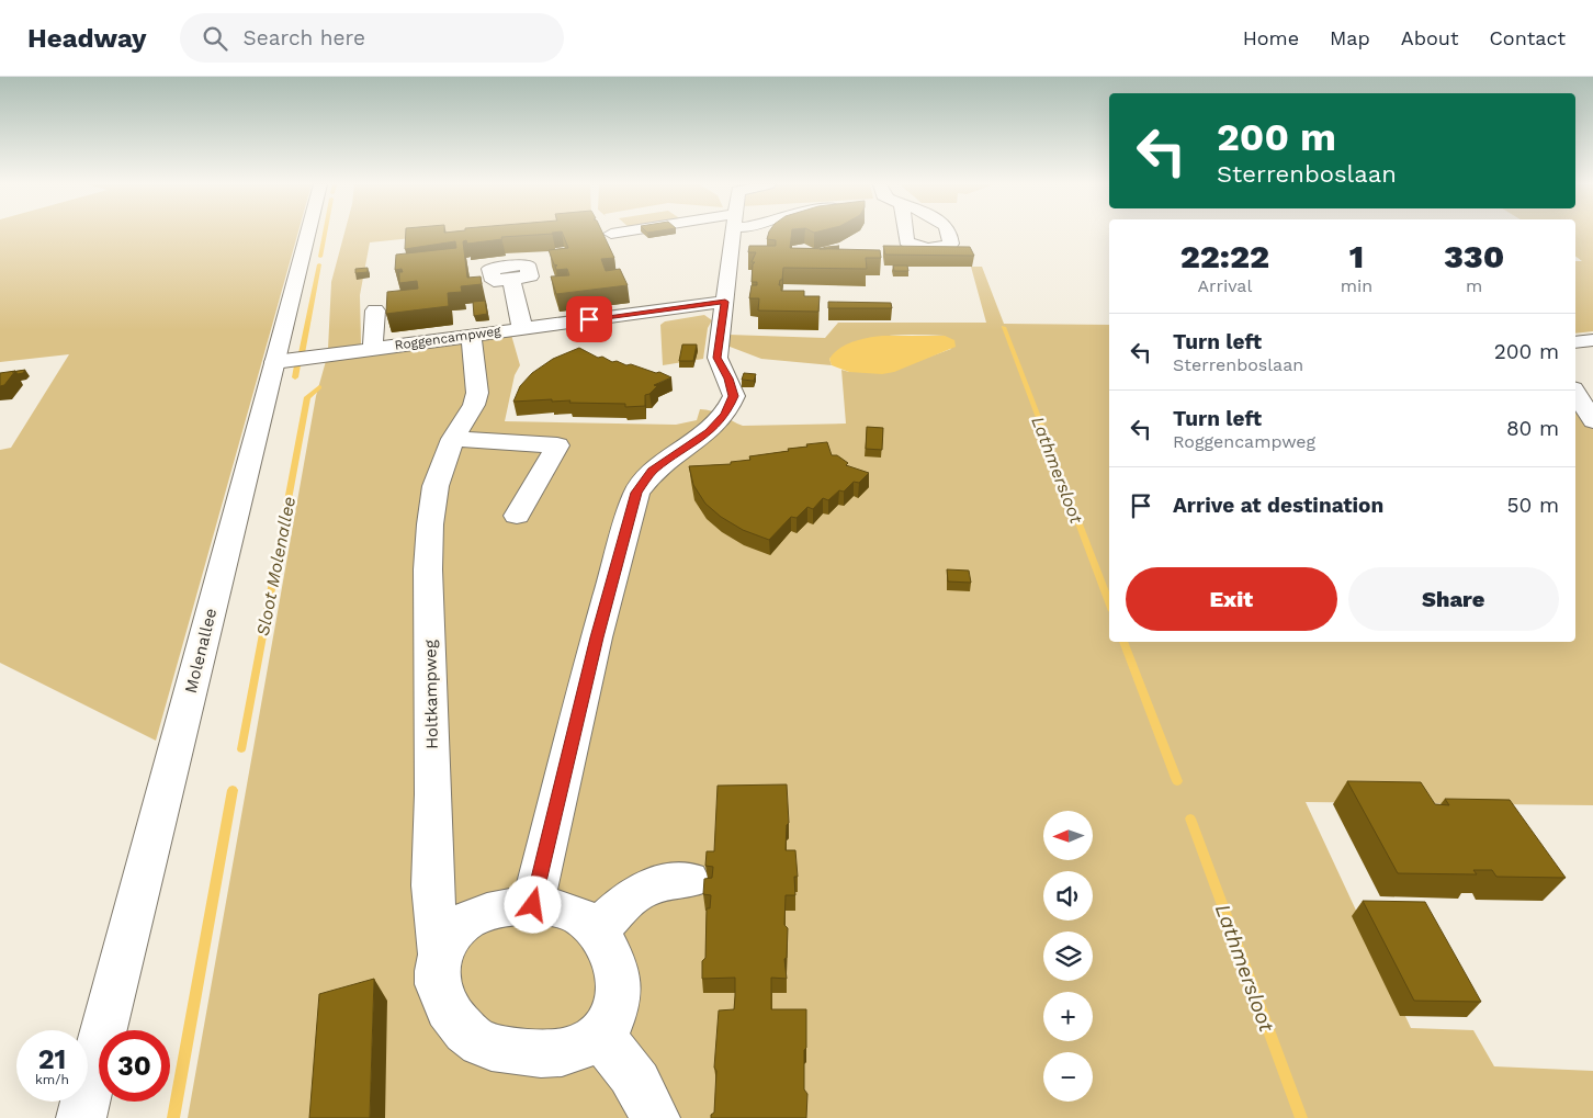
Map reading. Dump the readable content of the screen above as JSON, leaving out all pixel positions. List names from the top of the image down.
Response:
{
  "streets": {
    "street": ["Roggencampweg", "Molenallee", "Holtkampweg"]
  },
  "crossings": [
    ["Roggencampweg", "Molenallee"],
    ["Roggencampweg", "Holtkampweg"]
  ],
  "water": ["Lathmersloot", "Sloot Molenallee"],
  "north": "left",
  "page": {
    "header": "Headway",
    "search": "Search here",
    "nav": [
      "Home",
      "Map",
      "About",
      "Contact"
    ],
    "turn": ["200 m", "Sterrenboslaan"],
    "eta": [
      "22:22",
      "Arrival",
      "1",
      "min",
      "330",
      "m"
    ],
    "list": [
      {
        "name": "Turn left",
        "note": "Sterrenboslaan",
        "value": "200 m"
      },
      {
        "name": "Turn left",
        "note": "Roggencampweg",
        "value": "80 m"
      },
      {
        "name": "Arrive at destination",
        "value": "50 m"
      }
    ],
    "buttons": ["Exit", "Share"],
    "map_buttons": ["+", "−"],
    "speed": "21 km/h",
    "limit": "30"
  }
}
